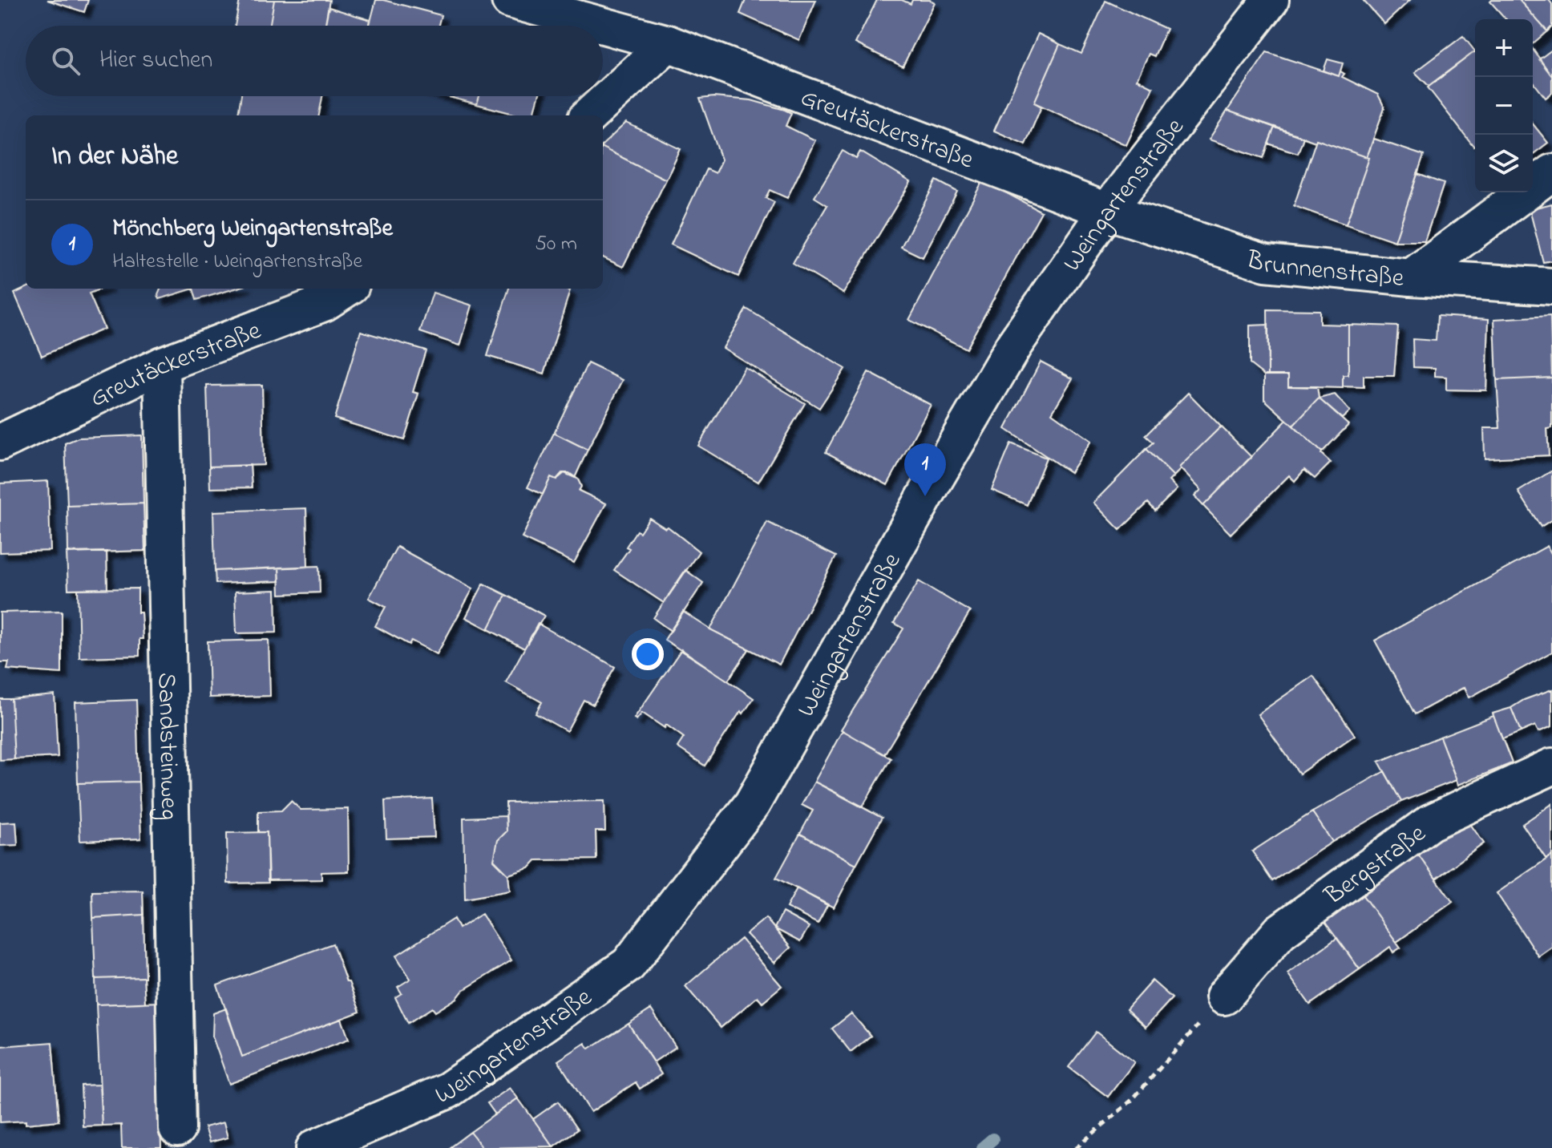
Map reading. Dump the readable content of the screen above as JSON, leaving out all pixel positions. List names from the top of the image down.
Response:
{
  "streets": {
    "street": [
      "Greutäckerstraße",
      "Weingartenstraße",
      "Brunnenstraße",
      "Sandsteinweg",
      "Bergstraße"
    ]
  },
  "crossings": [
    ["Greutäckerstraße", "Weingartenstraße"],
    ["Greutäckerstraße", "Brunnenstraße"],
    ["Greutäckerstraße", "Sandsteinweg"],
    ["Weingartenstraße", "Brunnenstraße"]
  ],
  "page": {
    "map_buttons": ["+", "−"],
    "search": "Hier suchen",
    "heading": "In der Nähe",
    "list": [
      {
        "mark": "1",
        "name": "Mönchberg Weingartenstraße",
        "note": "Haltestelle · Weingartenstraße",
        "value": "50 m"
      }
    ],
    "pins": "1"
  }
}
